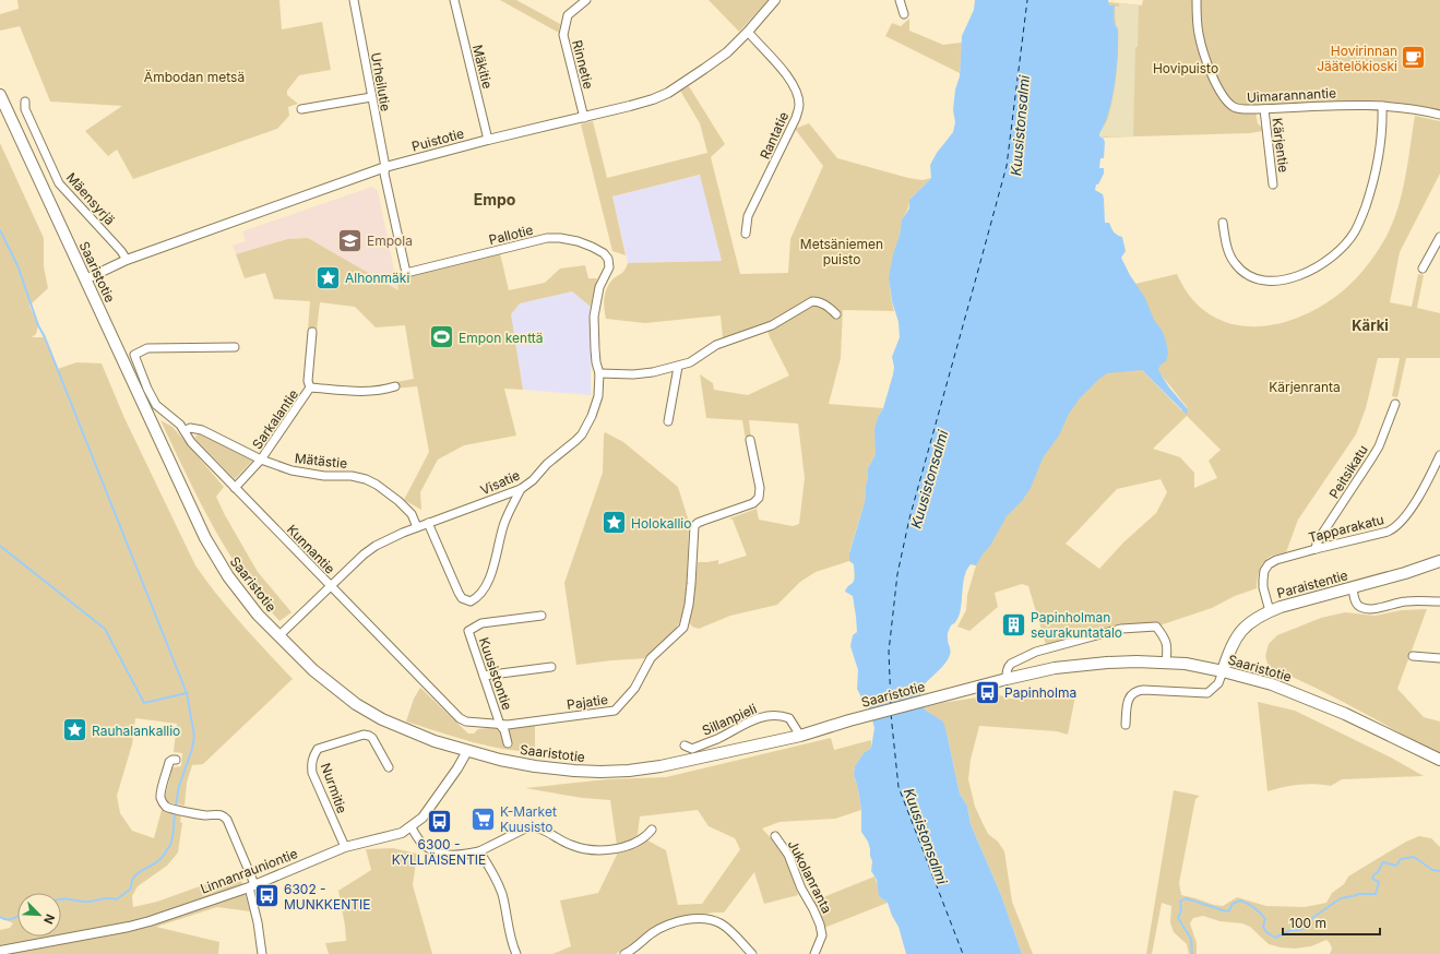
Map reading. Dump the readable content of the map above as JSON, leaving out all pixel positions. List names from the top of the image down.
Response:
{
  "streets": {
    "main road": ["Saaristotie", "Paraistentie"],
    "street": [
      "Rinnetie",
      "Mäkitie",
      "Urheilutie",
      "Uimarannantie",
      "Rantatie",
      "Puistotie",
      "Kärjentie",
      "Mäensyrjä",
      "Pallotie",
      "Sarkalantie",
      "Mätästie",
      "Peitsikatu",
      "Visatie",
      "Tapparakatu",
      "Kunnantie",
      "Kuusistontie",
      "Pajatie",
      "Sillanpieli",
      "Nurmitie",
      "Linnanrauniontie",
      "Jukolanranta"
    ]
  },
  "crossings": [
    ["Rinnetie", "Puistotie"],
    ["Mäkitie", "Puistotie"],
    ["Urheilutie", "Puistotie"],
    ["Urheilutie", "Pallotie"],
    ["Uimarannantie", "Kärjentie"],
    ["Rantatie", "Puistotie"],
    ["Puistotie", "Mäensyrjä"],
    ["Puistotie", "Saaristotie"],
    ["Pallotie", "Visatie"],
    ["Saaristotie", "Visatie"],
    ["Saaristotie", "Paraistentie"],
    ["Saaristotie", "Sillanpieli"],
    ["Saaristotie", "Linnanrauniontie"],
    ["Sarkalantie", "Mätästie"],
    ["Sarkalantie", "Kunnantie"],
    ["Mätästie", "Visatie"],
    ["Mätästie", "Kunnantie"],
    ["Peitsikatu", "Tapparakatu"],
    ["Visatie", "Kunnantie"],
    ["Tapparakatu", "Paraistentie"],
    ["Kunnantie", "Kuusistontie"],
    ["Kunnantie", "Pajatie"],
    ["Kuusistontie", "Pajatie"],
    ["Nurmitie", "Linnanrauniontie"]
  ],
  "districts": ["Empo", "Kärki"],
  "water": ["Kuusistonsalmi"],
  "parks": [
    "Hovipuisto",
    "Ämbodan metsä",
    "Metsäniemen puisto",
    "Kärjenranta"
  ],
  "places": {
    "cafe": ["Hovirinnan Jäätelökioski"],
    "school or university": ["Empola"],
    "place": ["Alhonmäki", "Holokallio", "Rauhalankallio"],
    "sports": ["Empon kenttä"],
    "building": ["Papinholman seurakuntatalo"],
    "bus stop": ["Papinholma", "6300 - KYLLIÄISENTIE", "6302 - MUNKKENTIE"],
    "supermarket": ["K-Market Kuusisto"]
  },
  "scale_bar": "100 m",
  "north": "bottom right"
}
